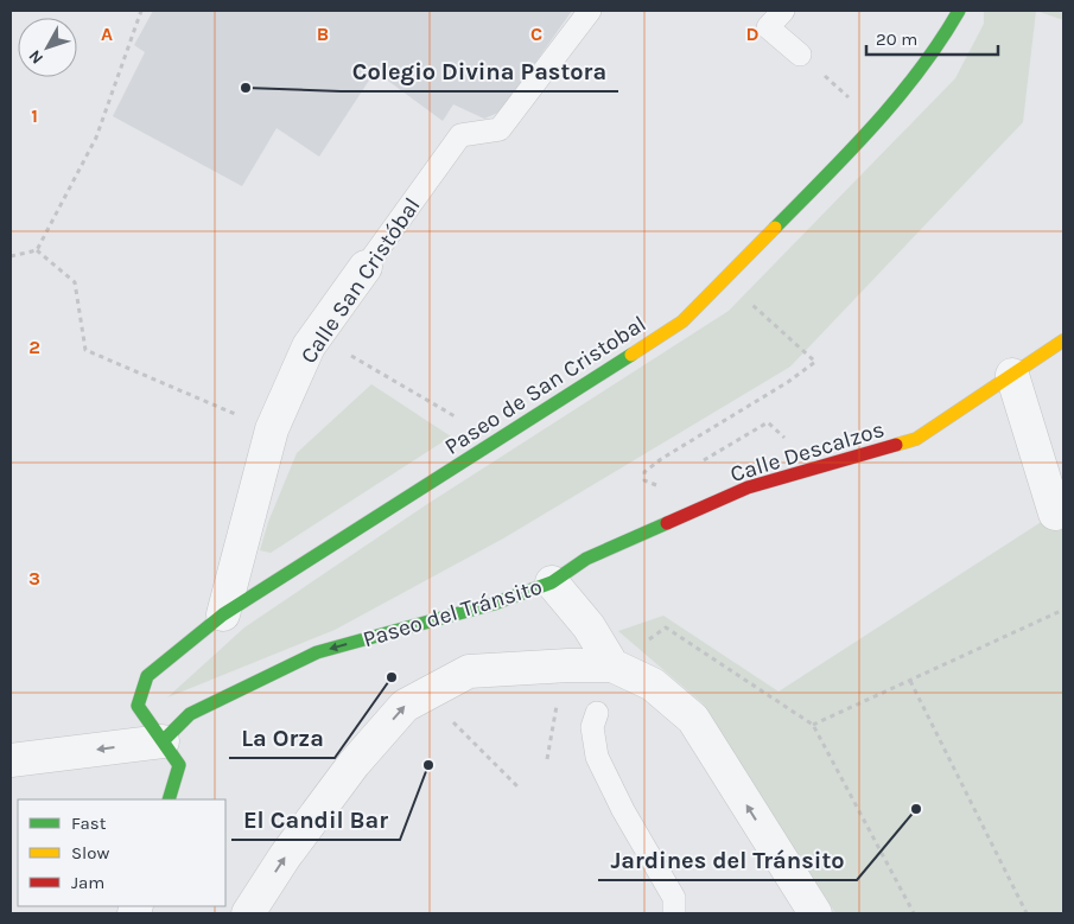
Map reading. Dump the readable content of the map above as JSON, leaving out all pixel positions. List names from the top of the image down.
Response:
{
  "streets": {
    "street": [
      "Calle San Cristóbal",
      "Paseo de San Cristobal",
      "Calle Descalzos",
      "Paseo del Tránsito"
    ]
  },
  "crossings": [
    ["Calle San Cristóbal", "Paseo de San Cristobal"],
    ["Paseo de San Cristobal", "Paseo del Tránsito"],
    ["Calle Descalzos", "Paseo del Tránsito"]
  ],
  "places": [
    "Colegio Divina Pastora",
    "La Orza",
    "El Candil Bar",
    "Jardines del Tránsito"
  ],
  "legend": ["Fast", "Slow", "Jam"],
  "scale_bar": "20 m",
  "north": "bottom left",
  "grid": {
    "columns": [
      "A",
      "B",
      "C",
      "D"
    ],
    "rows": ["1", "2", "3"]
  }
}
